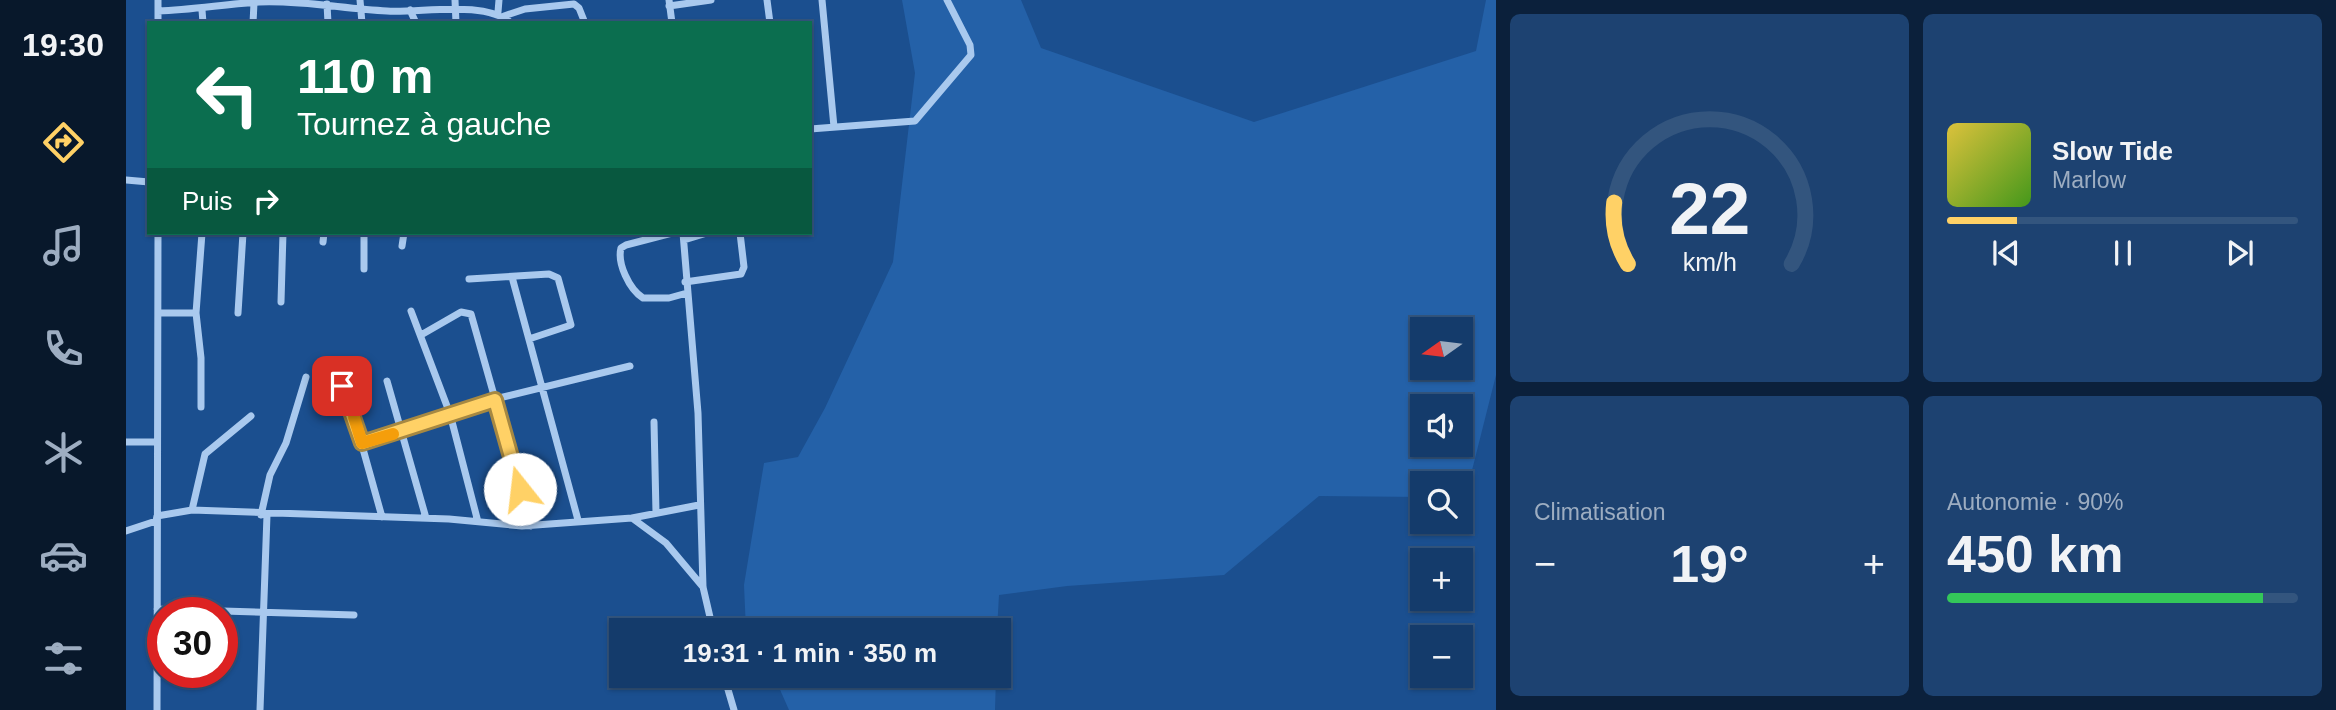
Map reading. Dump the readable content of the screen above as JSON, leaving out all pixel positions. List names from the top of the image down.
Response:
{
  "north": "left",
  "page": {
    "tabs": "19:30",
    "turn": ["110 m", "Tournez à gauche"],
    "song": ["Slow Tide", "Marlow"],
    "then": "Puis",
    "map_buttons": ["+", "−"],
    "tile": [
      "Climatisation",
      ["Autonomie · 90%", "450 km"]
    ],
    "heat": ["−", "19°", "+"],
    "limit": "30",
    "trip": "19:31 · 1 min · 350 m",
    "gauge": ["22", "km/h"]
  }
}
